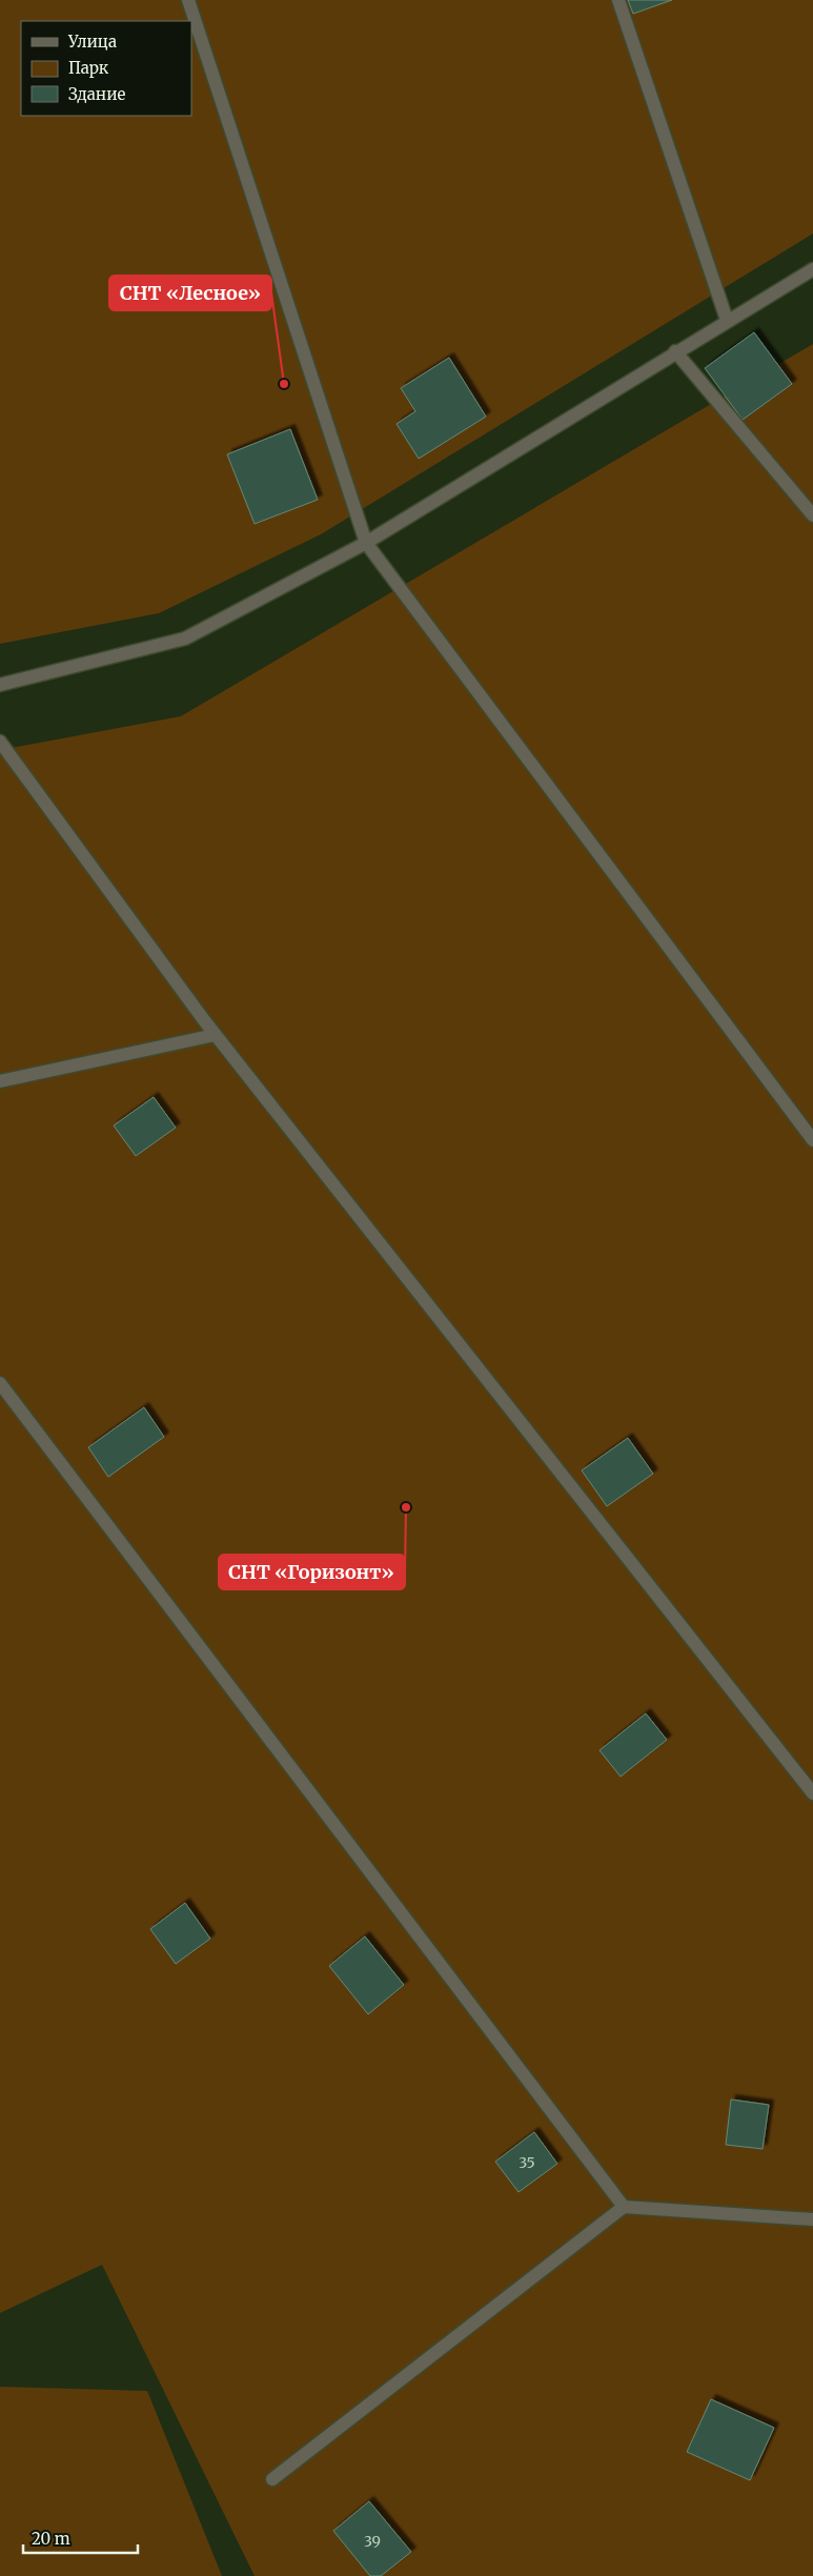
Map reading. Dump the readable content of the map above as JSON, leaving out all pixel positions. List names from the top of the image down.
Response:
{
  "places": ["СНТ «Лесное»", "СНТ «Горизонт»"],
  "house_numbers": ["35", "39"],
  "legend": ["Улица", "Парк", "Здание"],
  "scale_bar": "20 m"
}
